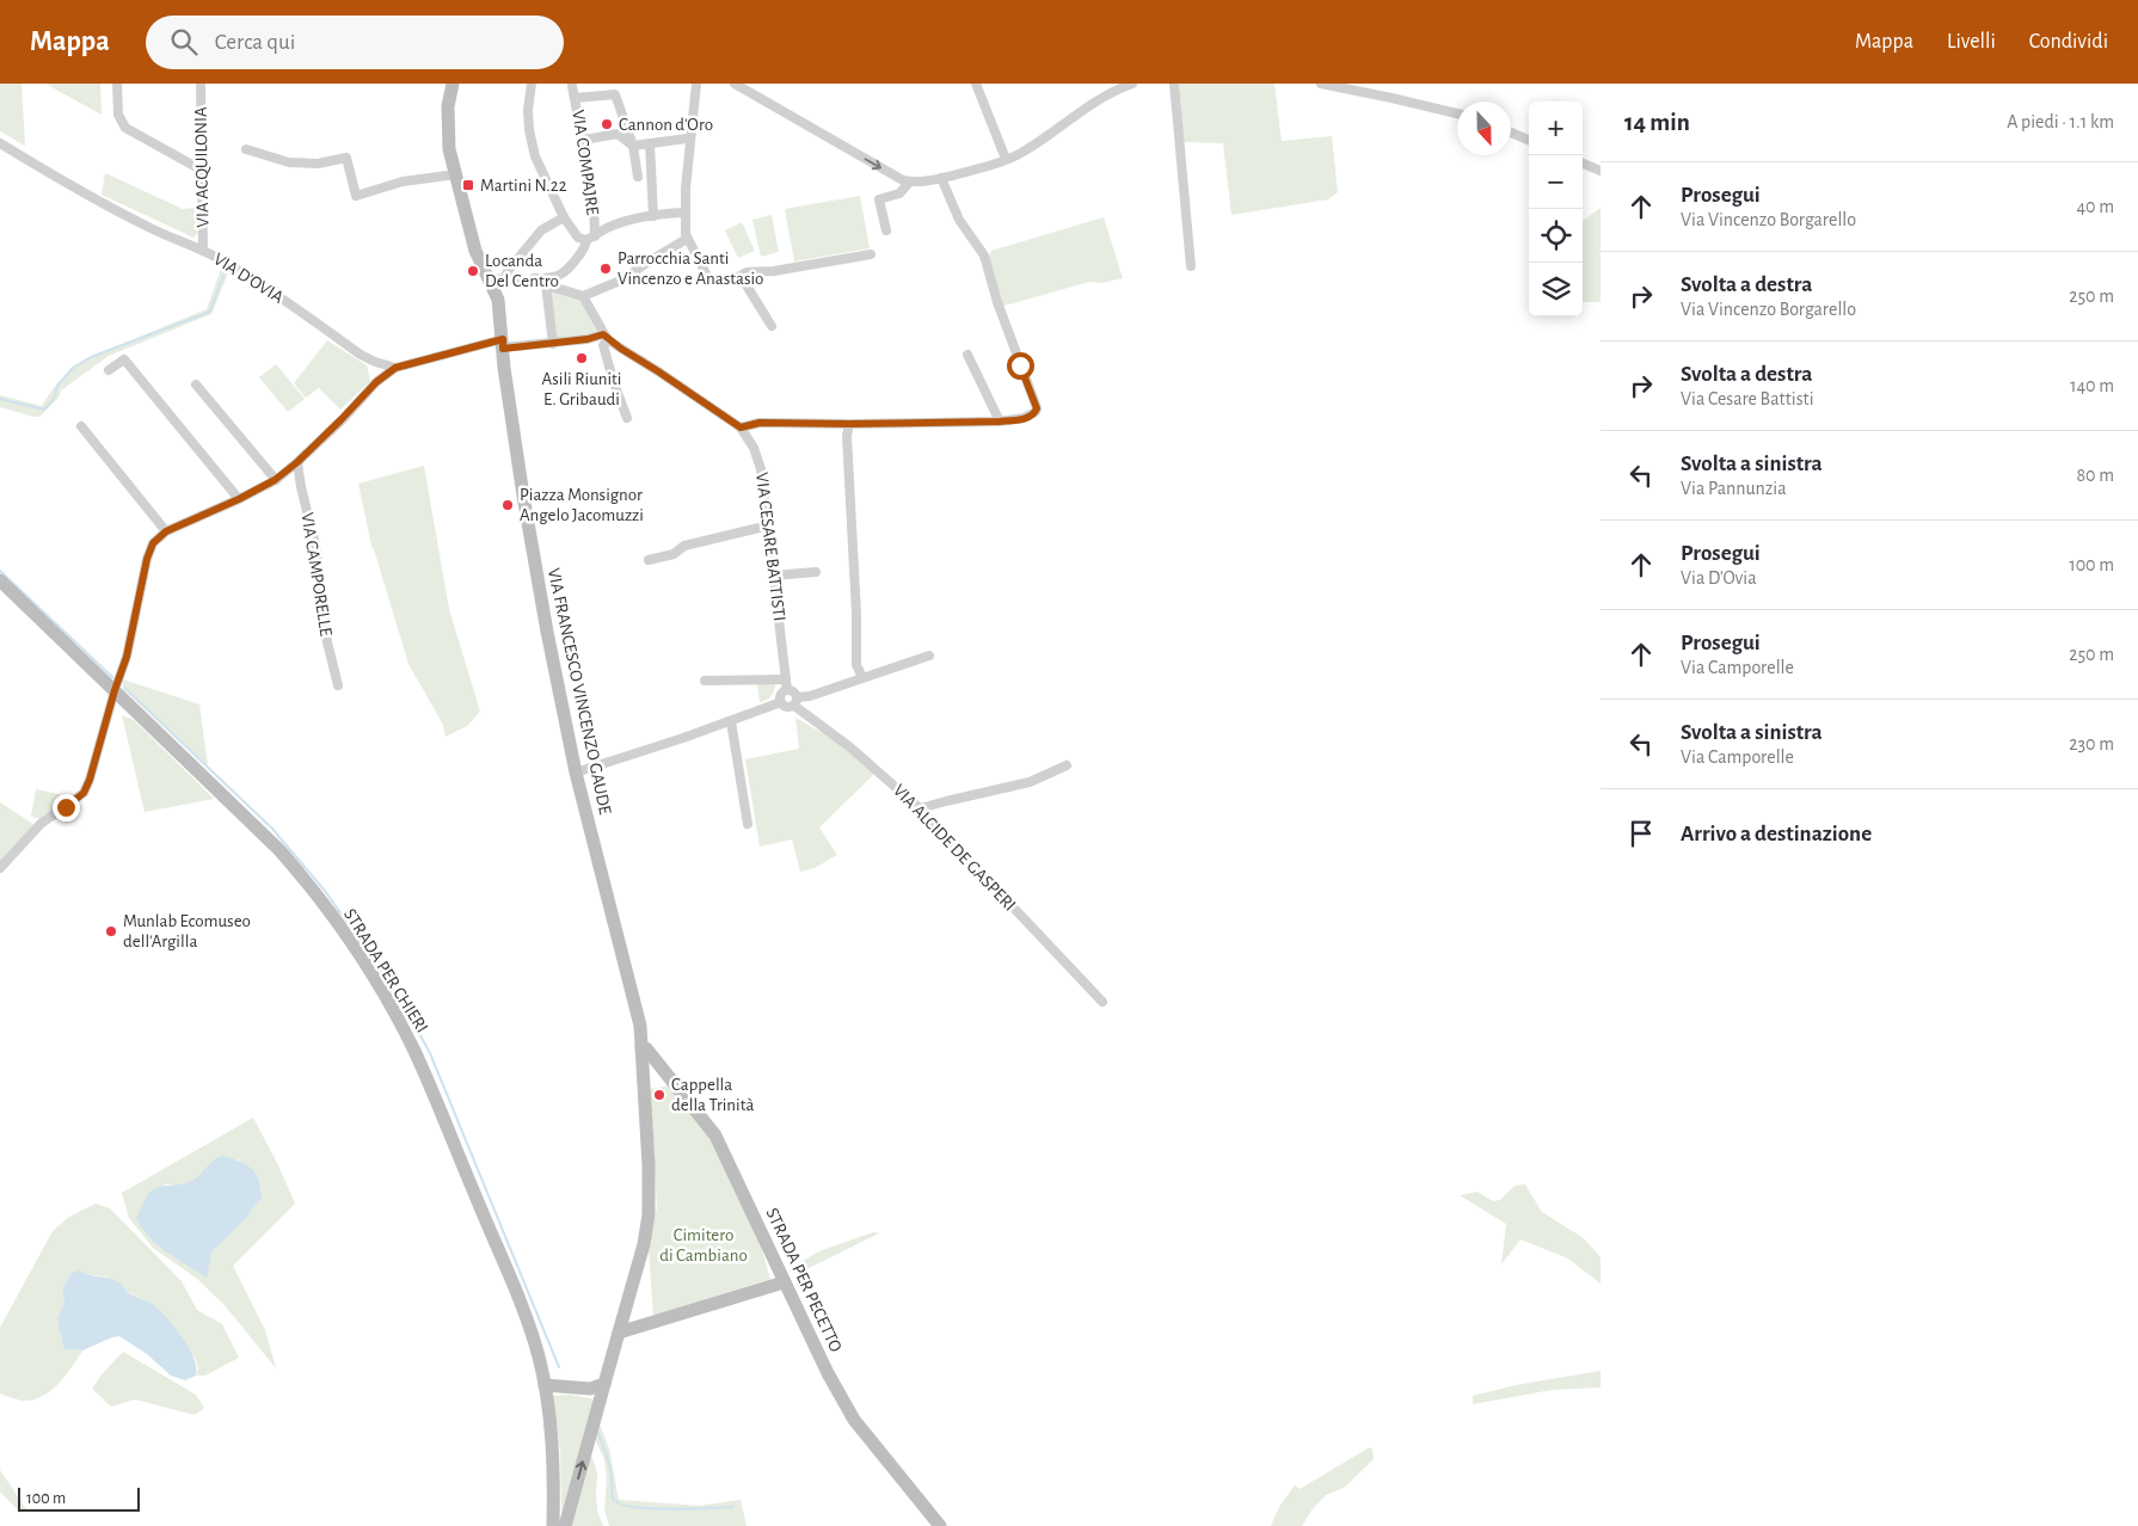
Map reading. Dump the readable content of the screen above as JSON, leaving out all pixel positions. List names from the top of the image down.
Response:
{
  "streets": {
    "street": [
      "VIA COMPAJRE",
      "VIA ACQUILONIA",
      "VIA D'OVIA",
      "VIA CESARE BATTISTI",
      "VIA CAMPORELLE",
      "VIA FRANCESCO VINCENZO GAUDE",
      "VIA ALCIDE DE GASPERI",
      "STRADA PER CHIERI",
      "STRADA PER PECETTO"
    ]
  },
  "crossings": [
    ["VIA ACQUILONIA", "VIA D'OVIA"],
    ["VIA CESARE BATTISTI", "VIA ALCIDE DE GASPERI"],
    ["VIA FRANCESCO VINCENZO GAUDE", "STRADA PER PECETTO"]
  ],
  "parks": ["Cimitero di Cambiano"],
  "places": {
    "other": [
      "Cannon d'Oro",
      "Parrocchia Santi Vincenzo e Anastasio",
      "Locanda Del Centro",
      "Asili Riuniti E. Gribaudi",
      "Piazza Monsignor Angelo Jacomuzzi",
      "Munlab Ecomuseo dell'Argilla",
      "Cappella della Trinità"
    ],
    "transit": ["Martini N.22"]
  },
  "scale_bar": "100 m",
  "north": "bottom",
  "page": {
    "header": "Mappa",
    "search": "Cerca qui",
    "nav": ["Mappa", "Livelli", "Condividi"],
    "heading": ["14 min", "A piedi · 1.1 km"],
    "map_buttons": ["+", "−"],
    "list": [
      ["Prosegui", "Via Vincenzo Borgarello", "40 m"],
      ["Svolta a destra", "Via Vincenzo Borgarello", "250 m"],
      ["Svolta a destra", "Via Cesare Battisti", "140 m"],
      ["Svolta a sinistra", "Via Pannunzia", "80 m"],
      ["Prosegui", "Via D'Ovia", "100 m"],
      ["Prosegui", "Via Camporelle", "250 m"],
      ["Svolta a sinistra", "Via Camporelle", "230 m"],
      "Arrivo a destinazione"
    ],
    "scale": "100 m"
  }
}
